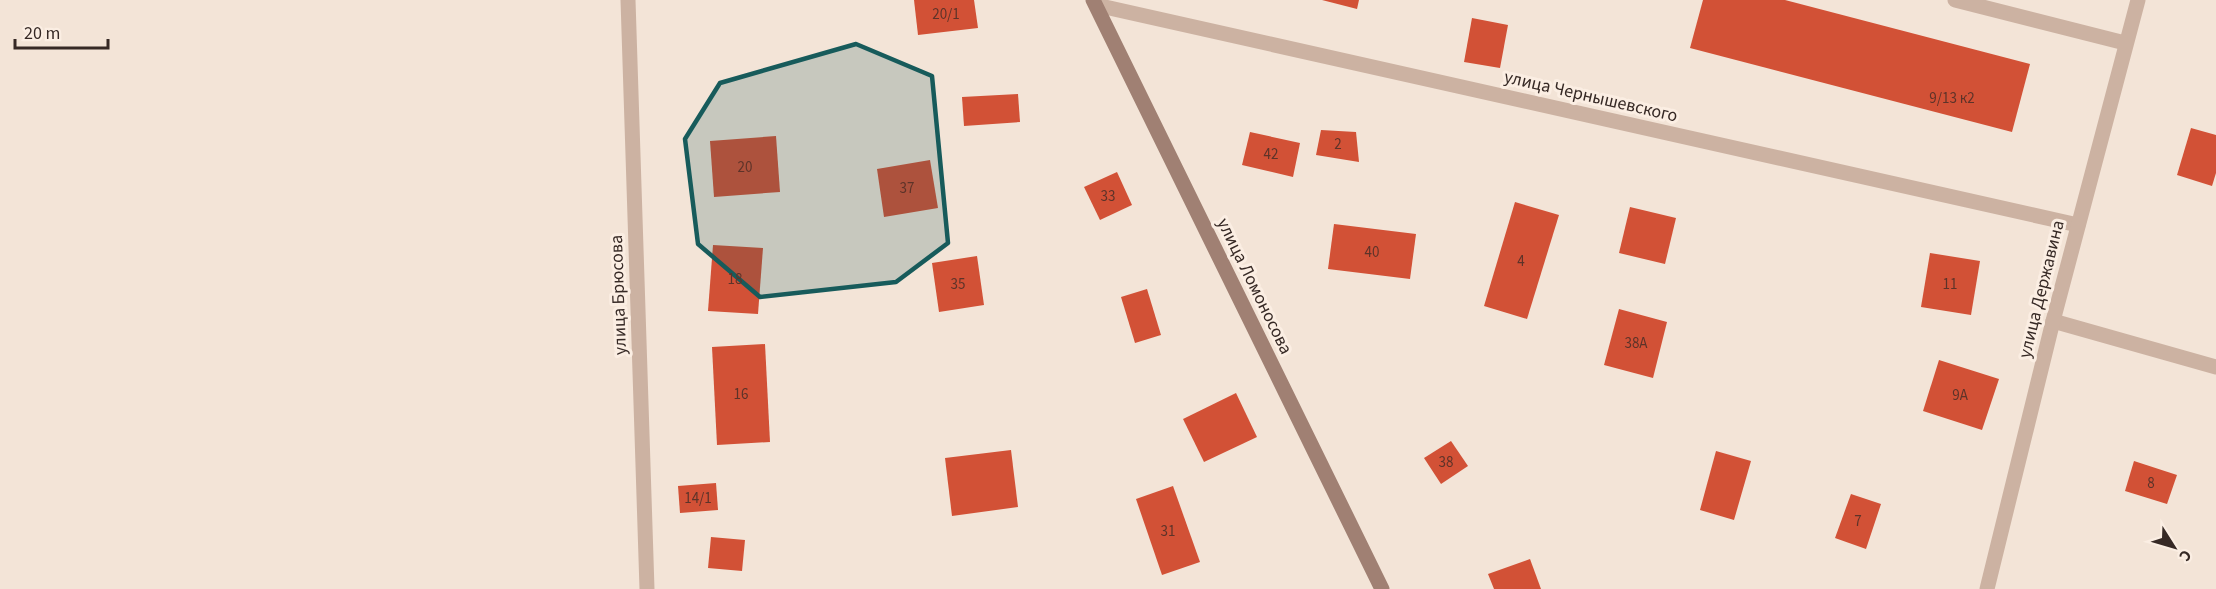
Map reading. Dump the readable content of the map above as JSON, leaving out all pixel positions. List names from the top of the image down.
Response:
{
  "streets": {
    "street": [
      "улица Чернышевского",
      "улица Ломоносова",
      "улица Державина",
      "улица Брюсова"
    ]
  },
  "crossings": [
    ["улица Чернышевского", "улица Ломоносова"],
    ["улица Чернышевского", "улица Державина"]
  ],
  "house_numbers": [
    "20/1",
    "9/13 к2",
    "2",
    "42",
    "20",
    "37",
    "33",
    "40",
    "4",
    "18",
    "35",
    "11",
    "38А",
    "16",
    "9А",
    "38",
    "8",
    "14/1",
    "7",
    "31"
  ],
  "scale_bar": "20 m",
  "north": "bottom right"
}
